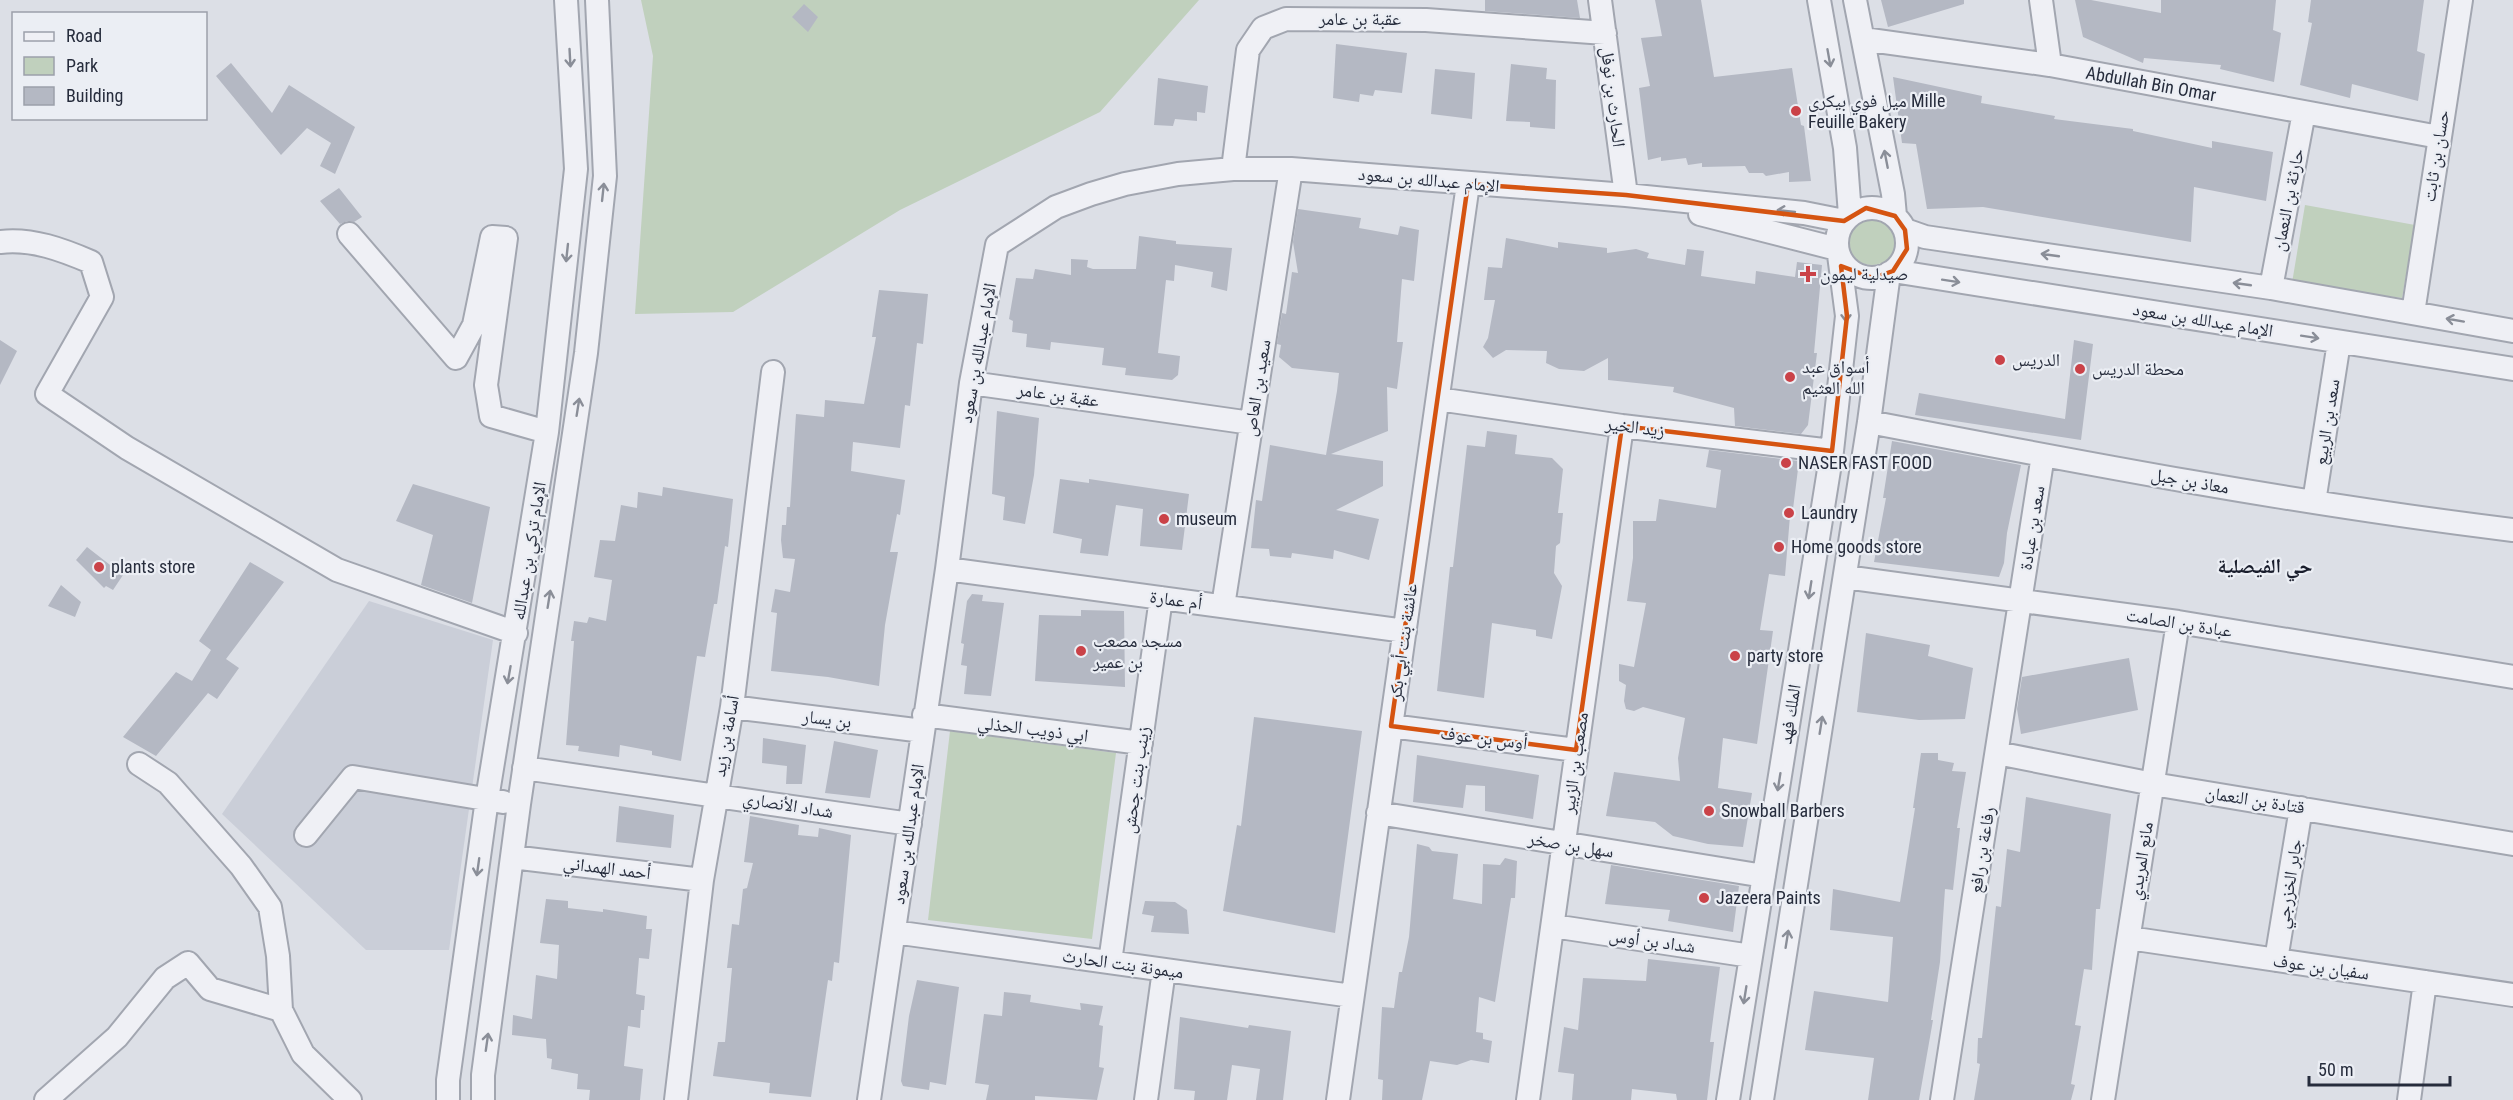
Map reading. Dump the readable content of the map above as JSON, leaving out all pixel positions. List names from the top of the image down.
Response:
{
  "streets": {
    "street": [
      "عقبة بن عامر",
      "Abdullah Bin Omar",
      "الحارث بن نوفل",
      "حسان بن ثابت",
      "الإمام عبدالله بن سعود",
      "حارثة بن النعمان",
      "سعيد بن العاص",
      "سعد بن الربيع",
      "زيد الخير",
      "معاذ بن جبل",
      "سعد بن عبادة",
      "الإمام تركي بن عبدالله",
      "أم عمارة",
      "عبادة بن الصامت",
      "عائشة بنت أبي بكر",
      "الملك فهد",
      "بن يسار",
      "ابي ذويب الحذلي",
      "أسامة بن زيد",
      "أوس بن عوف",
      "مصعب بن الزبير",
      "زينب بنت جحش",
      "قتادة بن النعمان",
      "شداد الأنصاري",
      "سهل بن صخر",
      "رفاعة بن رافع",
      "مانع المريدي",
      "أحمد الهمداني",
      "جابر الخزرجي",
      "شداد بن أوس",
      "ميمونة بنت الحارث",
      "سفيان بن عوف"
    ]
  },
  "crossings": [
    ["عقبة بن عامر", "الحارث بن نوفل"],
    ["عقبة بن عامر", "الإمام عبدالله بن سعود"],
    ["عقبة بن عامر", "سعيد بن العاص"],
    ["Abdullah Bin Omar", "حسان بن ثابت"],
    ["Abdullah Bin Omar", "حارثة بن النعمان"],
    ["الحارث بن نوفل", "الإمام عبدالله بن سعود"],
    ["الإمام عبدالله بن سعود", "سعيد بن العاص"],
    ["الإمام عبدالله بن سعود", "سعد بن الربيع"],
    ["الإمام عبدالله بن سعود", "أم عمارة"],
    ["الإمام عبدالله بن سعود", "عائشة بنت أبي بكر"],
    ["الإمام عبدالله بن سعود", "الملك فهد"],
    ["الإمام عبدالله بن سعود", "بن يسار"],
    ["الإمام عبدالله بن سعود", "ابي ذويب الحذلي"],
    ["الإمام عبدالله بن سعود", "شداد الأنصاري"],
    ["الإمام عبدالله بن سعود", "ميمونة بنت الحارث"],
    ["سعيد بن العاص", "أم عمارة"],
    ["سعد بن الربيع", "معاذ بن جبل"],
    ["زيد الخير", "عائشة بنت أبي بكر"],
    ["زيد الخير", "الملك فهد"],
    ["زيد الخير", "مصعب بن الزبير"],
    ["معاذ بن جبل", "سعد بن عبادة"],
    ["معاذ بن جبل", "الملك فهد"],
    ["سعد بن عبادة", "عبادة بن الصامت"],
    ["سعد بن عبادة", "رفاعة بن رافع"],
    ["الإمام تركي بن عبدالله", "شداد الأنصاري"],
    ["الإمام تركي بن عبدالله", "أحمد الهمداني"],
    ["أم عمارة", "عائشة بنت أبي بكر"],
    ["أم عمارة", "زينب بنت جحش"],
    ["عبادة بن الصامت", "الملك فهد"],
    ["عبادة بن الصامت", "رفاعة بن رافع"],
    ["عبادة بن الصامت", "مانع المريدي"],
    ["عائشة بنت أبي بكر", "أوس بن عوف"],
    ["عائشة بنت أبي بكر", "سهل بن صخر"],
    ["عائشة بنت أبي بكر", "ميمونة بنت الحارث"],
    ["الملك فهد", "سهل بن صخر"],
    ["الملك فهد", "شداد بن أوس"],
    ["بن يسار", "ابي ذويب الحذلي"],
    ["بن يسار", "أسامة بن زيد"],
    ["ابي ذويب الحذلي", "زينب بنت جحش"],
    ["أسامة بن زيد", "شداد الأنصاري"],
    ["أسامة بن زيد", "أحمد الهمداني"],
    ["أوس بن عوف", "مصعب بن الزبير"],
    ["مصعب بن الزبير", "سهل بن صخر"],
    ["مصعب بن الزبير", "شداد بن أوس"],
    ["زينب بنت جحش", "ميمونة بنت الحارث"],
    ["قتادة بن النعمان", "رفاعة بن رافع"],
    ["قتادة بن النعمان", "مانع المريدي"],
    ["قتادة بن النعمان", "جابر الخزرجي"],
    ["مانع المريدي", "سفيان بن عوف"],
    ["جابر الخزرجي", "سفيان بن عوف"]
  ],
  "districts": ["حي الفيصلية"],
  "places": {
    "other": [
      "ميل فوي بيكري Mille Feuille Bakery",
      "الدريس",
      "محطة الدريس",
      "أسواق عبد الله العثيم",
      "NASER FAST FOOD",
      "Laundry",
      "museum",
      "Home goods store",
      "plants store",
      "مسجد مصعب بن عمير",
      "party store",
      "Snowball Barbers",
      "Jazeera Paints"
    ],
    "health": ["صيدلية ليمون"]
  },
  "legend": ["Road", "Park", "Building"],
  "scale_bar": "50 m"
}
